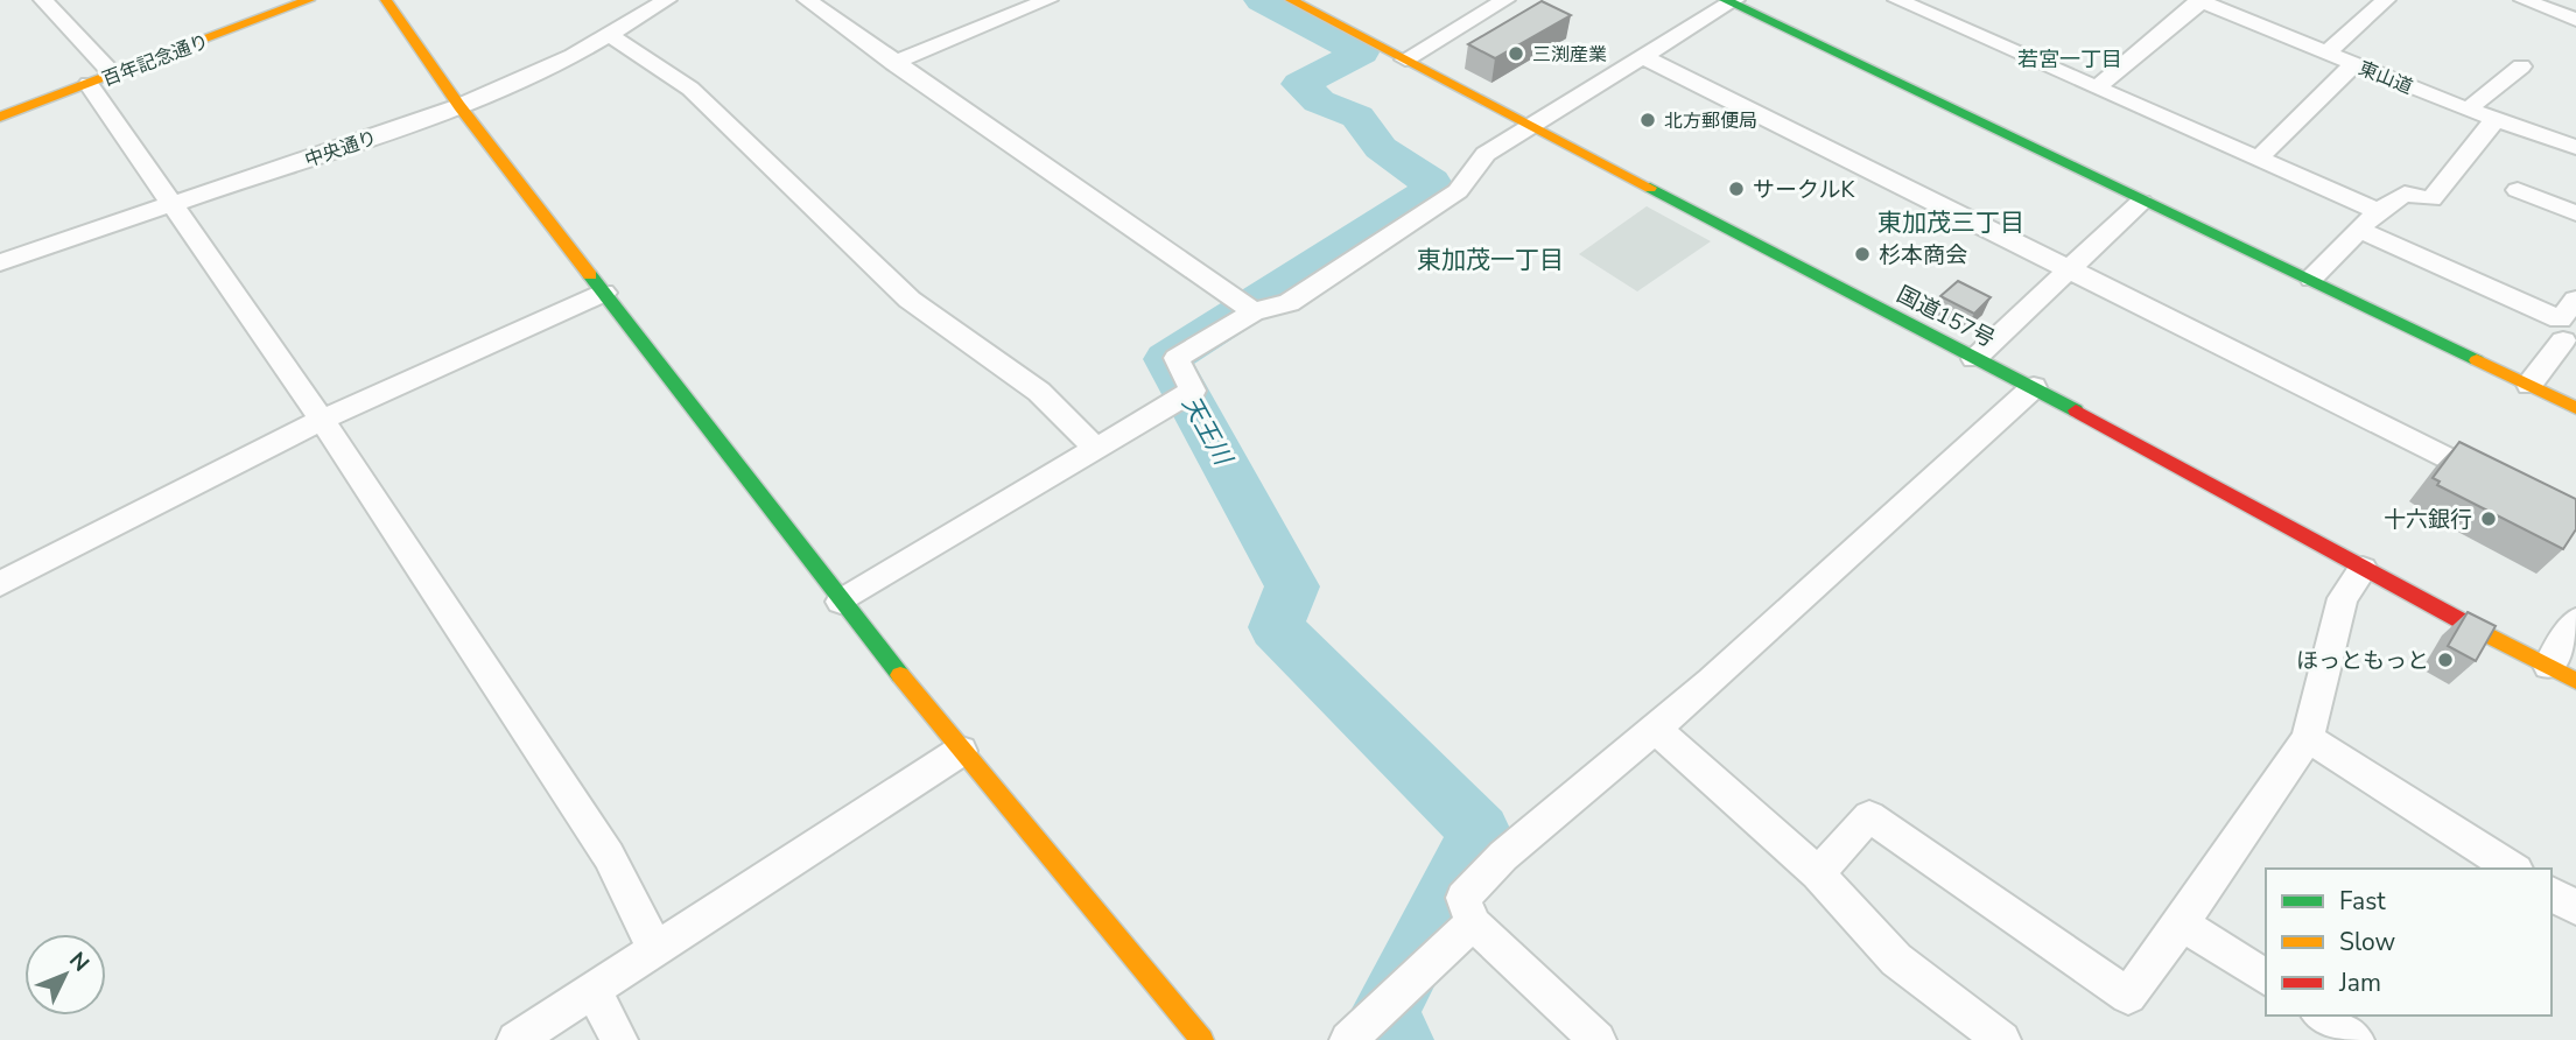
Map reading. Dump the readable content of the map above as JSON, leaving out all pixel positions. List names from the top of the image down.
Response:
{
  "streets": {
    "main road": ["百年記念通り", "国道157号"],
    "street": ["東山道", "中央通り"]
  },
  "districts": ["若宮一丁目", "東加茂三丁目", "東加茂一丁目"],
  "water": ["天王川"],
  "places": [
    "三渕産業",
    "北方郵便局",
    "サークルK",
    "杉本商会",
    "十六銀行",
    "ほっともっと"
  ],
  "legend": ["Fast", "Slow", "Jam"],
  "north": "top right"
}
